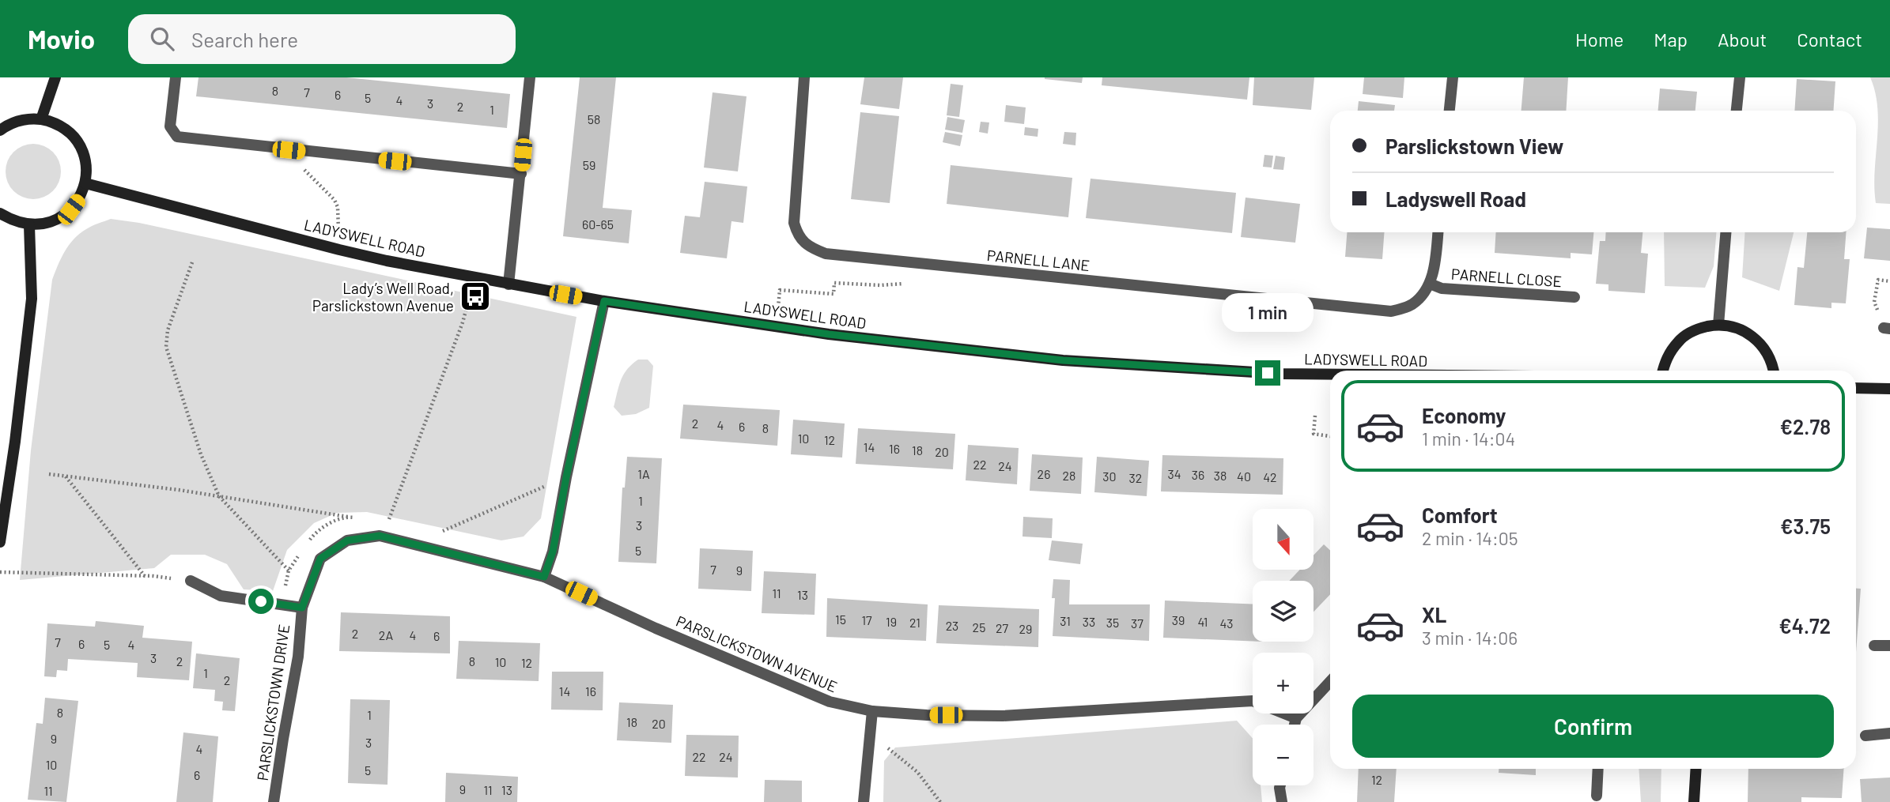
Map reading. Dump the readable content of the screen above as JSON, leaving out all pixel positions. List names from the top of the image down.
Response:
{
  "streets": {
    "street": [
      "LADYSWELL ROAD",
      "PARNELL LANE",
      "PARNELL CLOSE",
      "PARSLICKSTOWN AVENUE",
      "PARSLICKSTOWN DRIVE"
    ]
  },
  "crossings": [
    ["PARNELL LANE", "PARNELL CLOSE"],
    ["PARSLICKSTOWN AVENUE", "PARSLICKSTOWN DRIVE"]
  ],
  "places": {
    "bus stop": ["Lady’s Well Road, Parslickstown Avenue"]
  },
  "house_numbers": [
    "8",
    "7",
    "6",
    "5",
    "4",
    "3",
    "2",
    "1",
    "58",
    "59",
    "60-65",
    "2",
    "4",
    "6",
    "8",
    "10",
    "12",
    "14",
    "16",
    "18",
    "20",
    "22",
    "24",
    "1A",
    "26",
    "34",
    "36",
    "28",
    "38",
    "30",
    "40",
    "42",
    "32",
    "1",
    "3",
    "5",
    "7",
    "9",
    "11",
    "13",
    "15",
    "17",
    "39",
    "31",
    "19",
    "33",
    "41",
    "21",
    "35",
    "37",
    "43",
    "23",
    "25",
    "27",
    "29",
    "2",
    "2A",
    "4",
    "6",
    "7",
    "6",
    "5",
    "4",
    "3",
    "2",
    "8",
    "10",
    "12",
    "1",
    "2",
    "14",
    "16",
    "8",
    "1",
    "18",
    "20",
    "9",
    "3",
    "4",
    "22",
    "24",
    "10",
    "5",
    "6",
    "12",
    "9",
    "11",
    "13",
    "11"
  ],
  "north": "bottom",
  "page": {
    "header": "Movio",
    "search": "Search here",
    "nav": [
      "Home",
      "Map",
      "About",
      "Contact"
    ],
    "banner": ["Parslickstown View", "Ladyswell Road"],
    "bubble": "1 min",
    "list": [
      {
        "name": "Economy",
        "note": "1 min · 14:04",
        "value": "€2.78"
      },
      {
        "name": "Comfort",
        "note": "2 min · 14:05",
        "value": "€3.75"
      },
      {
        "name": "XL",
        "note": "3 min · 14:06",
        "value": "€4.72"
      }
    ],
    "map_buttons": ["+", "−"],
    "buttons": "Confirm"
  }
}
